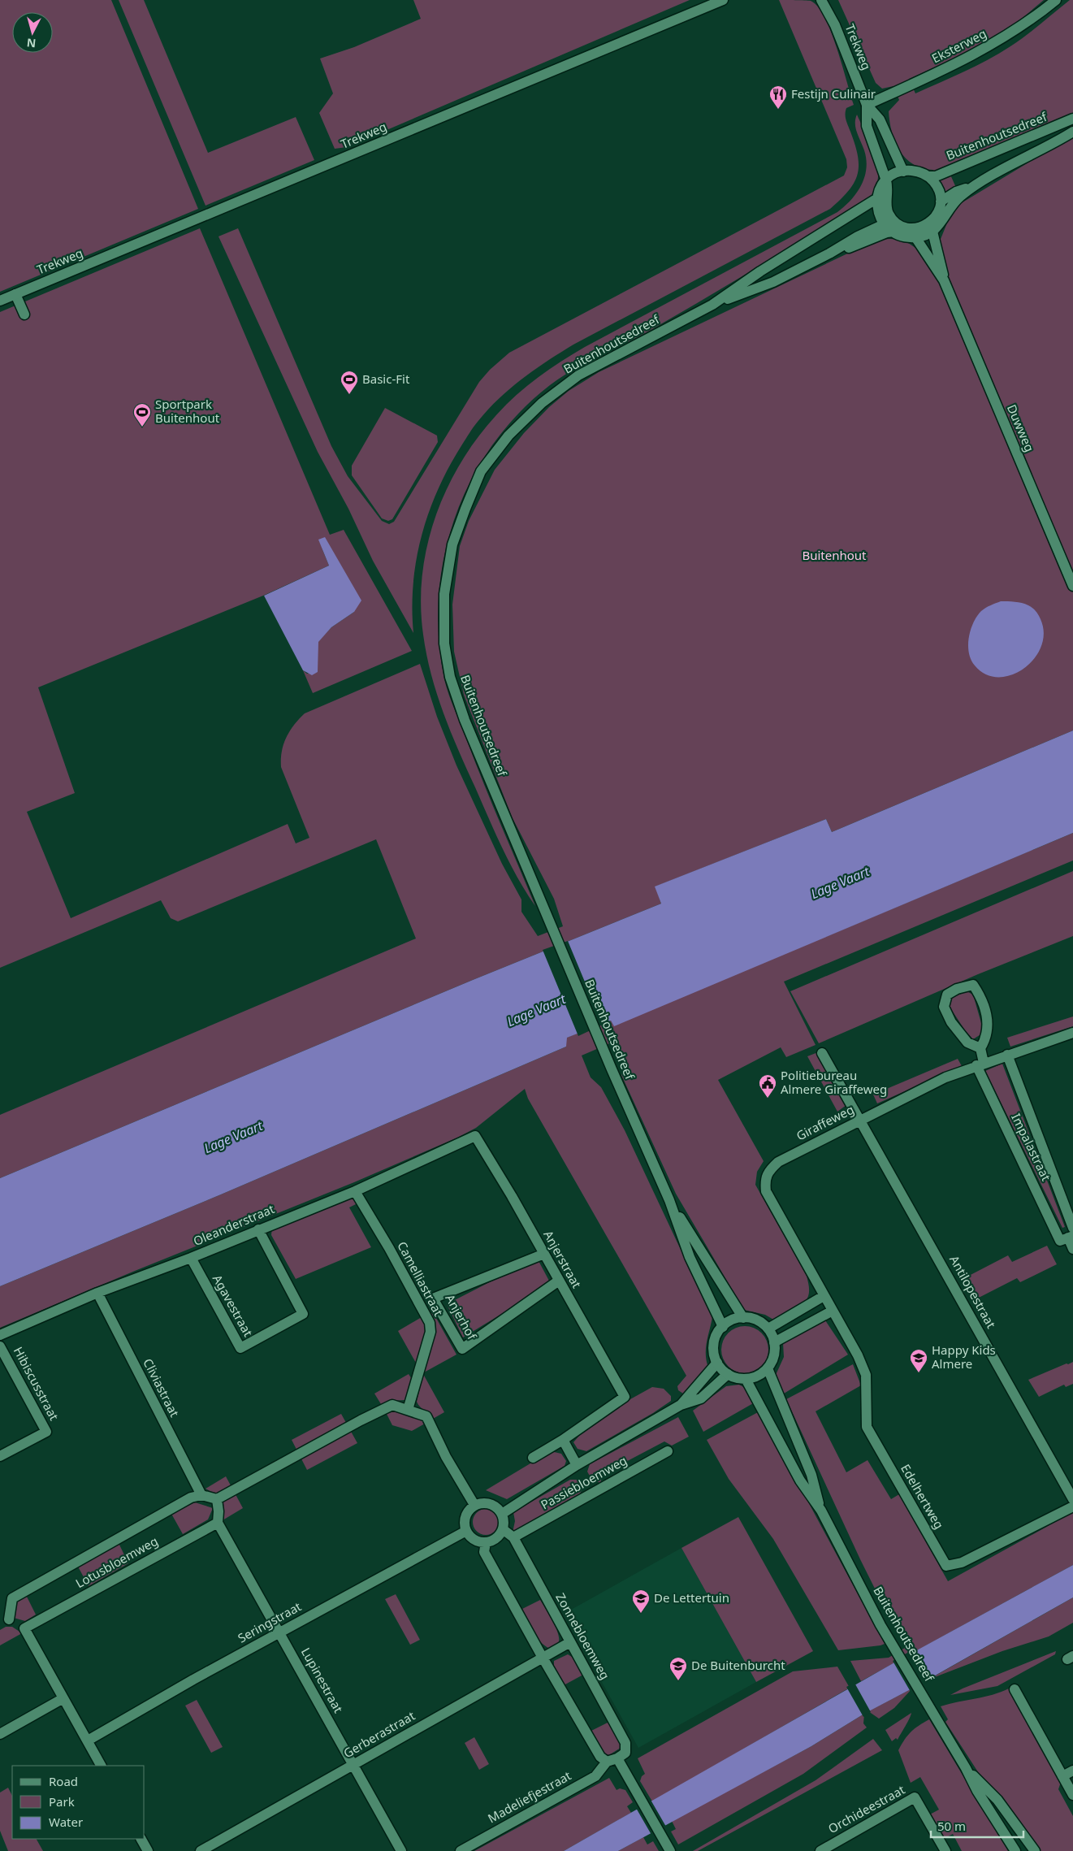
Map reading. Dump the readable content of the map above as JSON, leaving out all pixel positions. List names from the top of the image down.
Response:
{
  "streets": {
    "street": [
      "Eksterweg",
      "Trekweg",
      "Buitenhoutsedreef",
      "Duwweg",
      "Giraffeweg",
      "Impalastraat",
      "Oleanderstraat",
      "Anjerstraat",
      "Camelliastraat",
      "Antilopestraat",
      "Agavestraat",
      "Anjerhof",
      "Hibiscusstraat",
      "Cliviastraat",
      "Passiebloemweg",
      "Edelhertweg",
      "Lotusbloemweg",
      "Seringstraat",
      "Zonnebloemweg",
      "Lupinestraat",
      "Gerberastraat",
      "Madeliefjestraat",
      "Orchideestraat"
    ]
  },
  "crossings": [
    ["Eksterweg", "Trekweg"],
    ["Trekweg", "Buitenhoutsedreef"],
    ["Trekweg", "Duwweg"],
    ["Buitenhoutsedreef", "Duwweg"],
    ["Buitenhoutsedreef", "Passiebloemweg"],
    ["Giraffeweg", "Impalastraat"],
    ["Giraffeweg", "Antilopestraat"],
    ["Giraffeweg", "Edelhertweg"],
    ["Oleanderstraat", "Anjerstraat"],
    ["Oleanderstraat", "Camelliastraat"],
    ["Oleanderstraat", "Agavestraat"],
    ["Oleanderstraat", "Cliviastraat"],
    ["Anjerstraat", "Anjerhof"],
    ["Anjerstraat", "Passiebloemweg"],
    ["Cliviastraat", "Lotusbloemweg"],
    ["Passiebloemweg", "Seringstraat"],
    ["Passiebloemweg", "Zonnebloemweg"],
    ["Lotusbloemweg", "Lupinestraat"],
    ["Seringstraat", "Zonnebloemweg"],
    ["Seringstraat", "Lupinestraat"],
    ["Zonnebloemweg", "Gerberastraat"],
    ["Lupinestraat", "Gerberastraat"]
  ],
  "water": ["Lage Vaart"],
  "parks": ["Buitenhout"],
  "places": {
    "restaurant": ["Festijn Culinair"],
    "sports": ["Basic-Fit", "Sportpark Buitenhout"],
    "public building": ["Politiebureau Almere Giraffeweg"],
    "school or university": ["Happy Kids Almere", "De Lettertuin", "De Buitenburcht"]
  },
  "legend": ["Road", "Park", "Water"],
  "scale_bar": "50 m",
  "north": "bottom"
}
